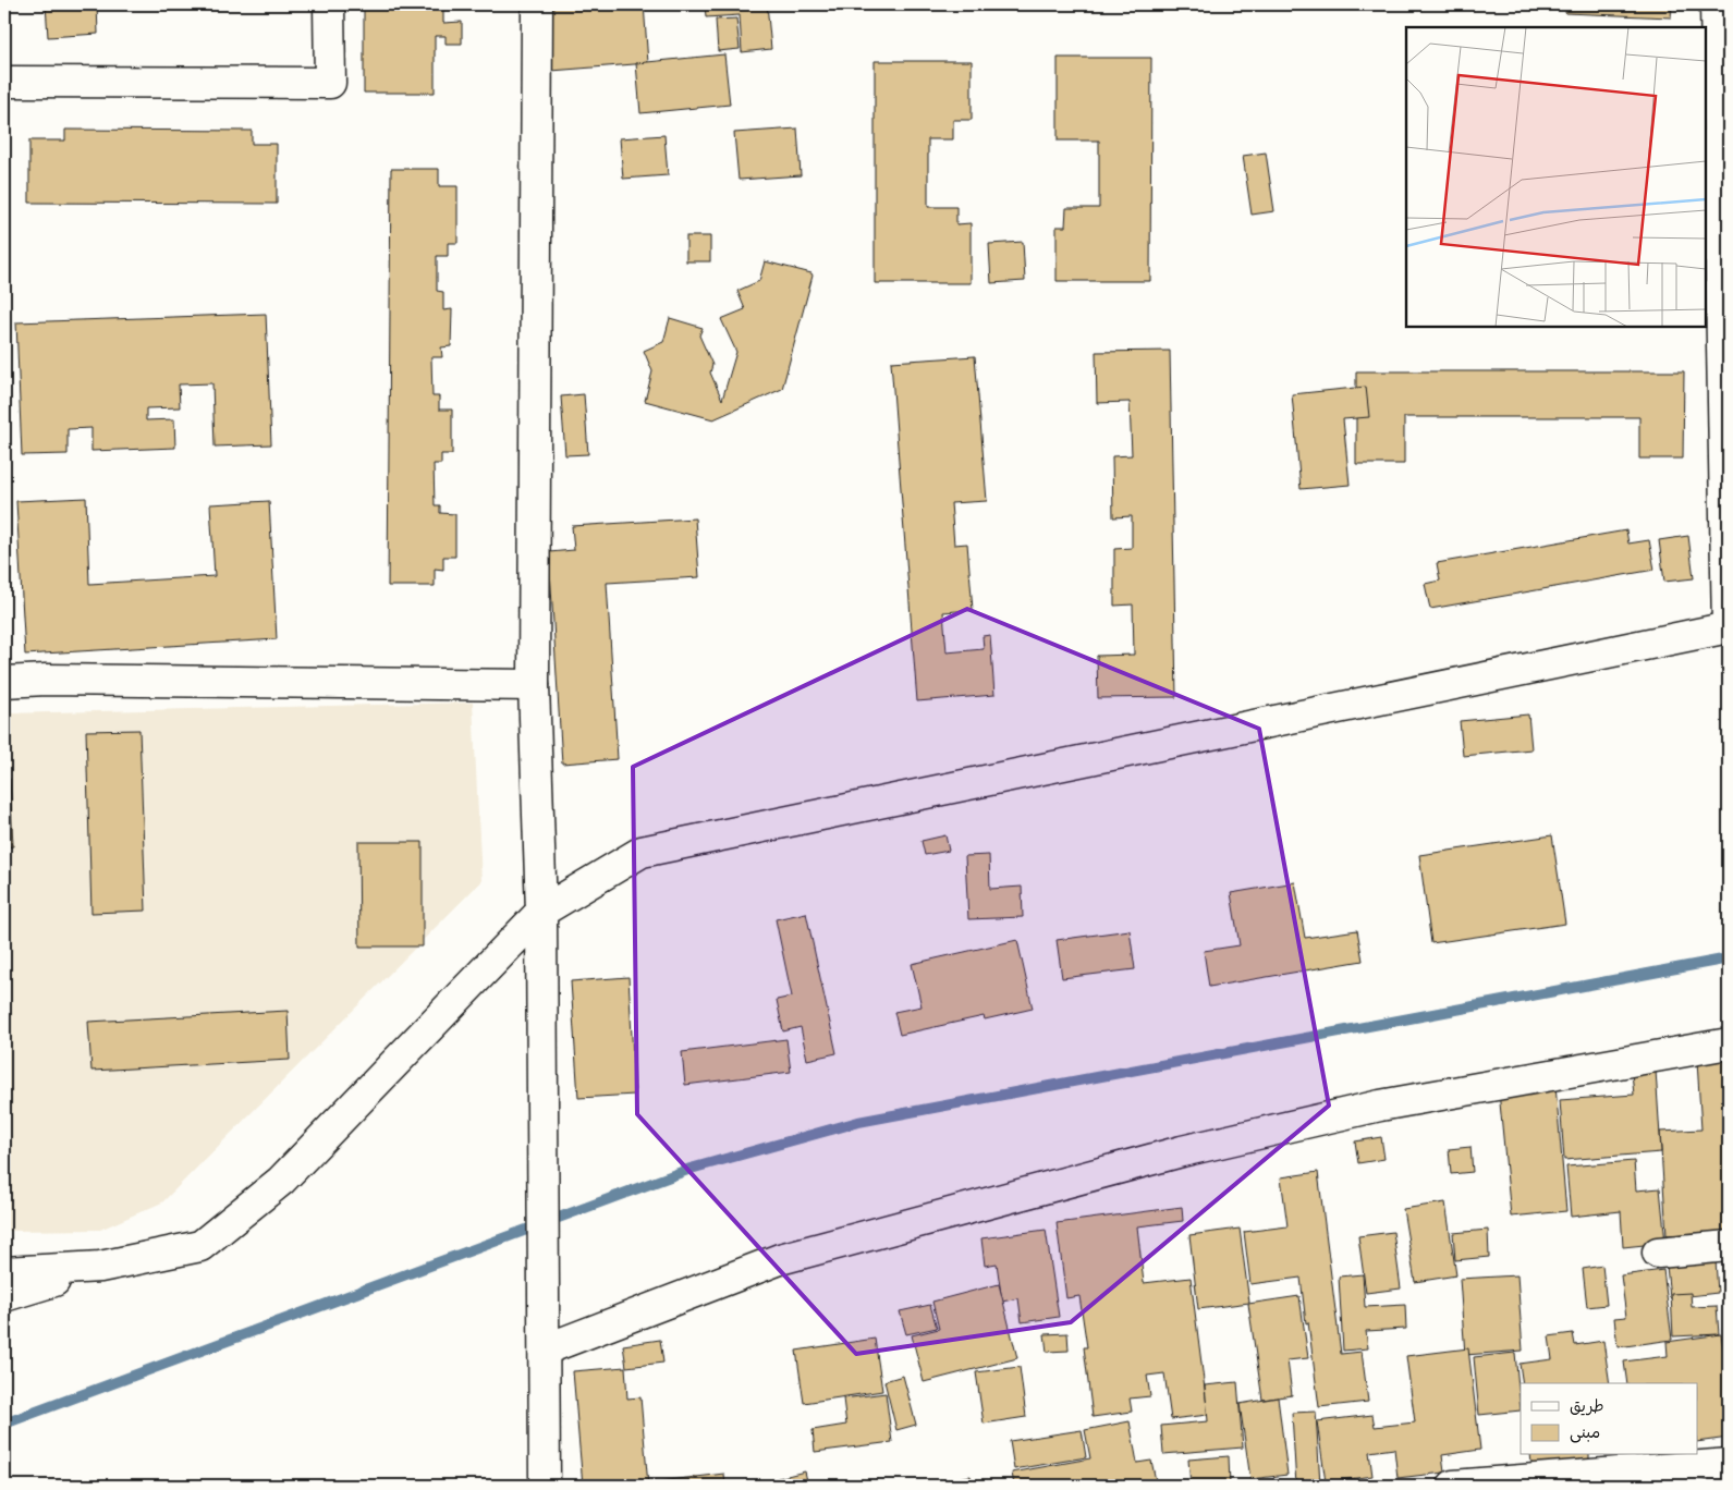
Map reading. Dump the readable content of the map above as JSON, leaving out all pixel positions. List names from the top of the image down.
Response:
{
  "legend": ["طريق", "مبنى"]
}
